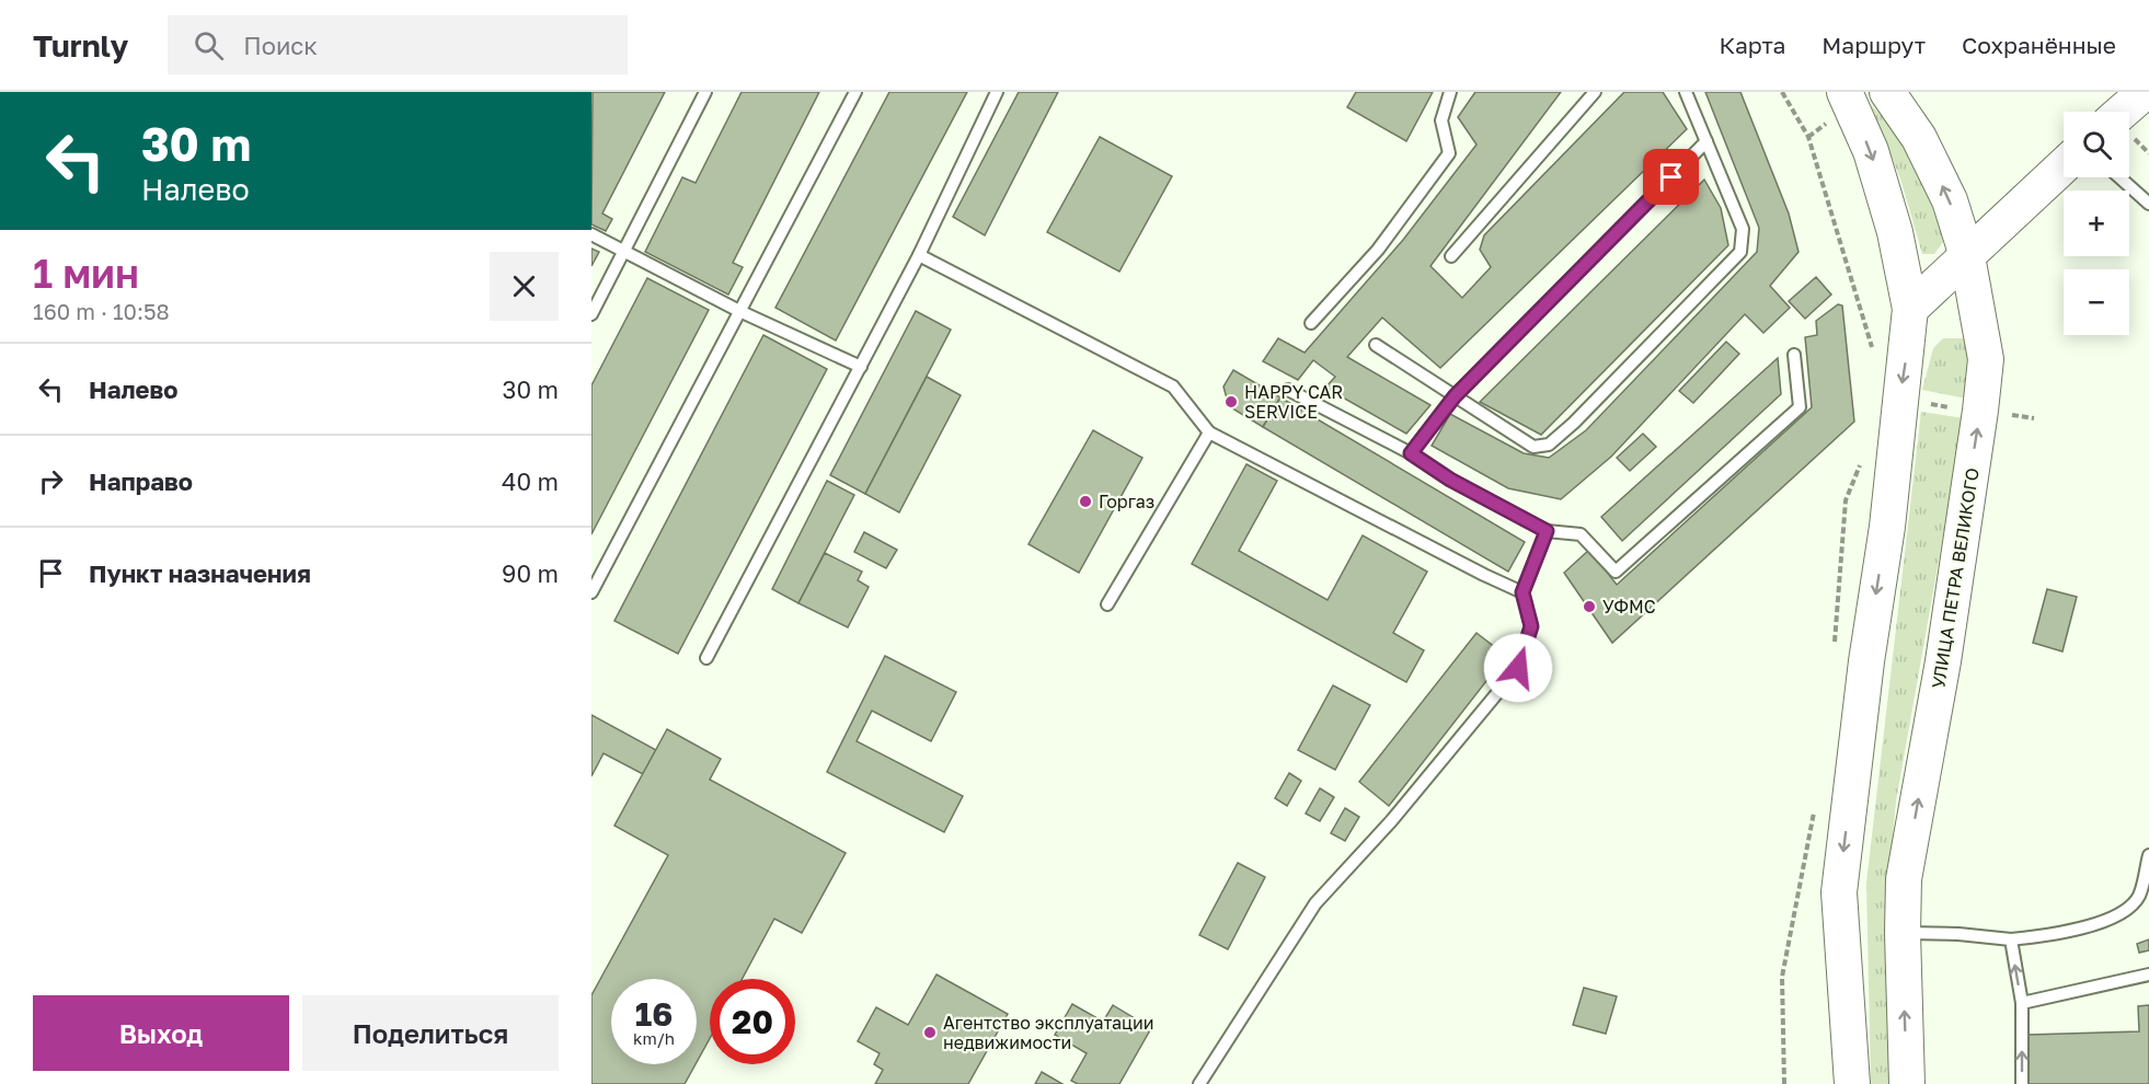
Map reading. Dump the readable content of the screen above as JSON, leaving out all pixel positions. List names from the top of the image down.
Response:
{
  "streets": {
    "street": ["УЛИЦА ПЕТРА ВЕЛИКОГО"]
  },
  "places": [
    "HAPPY CAR SERVICE",
    "Горгаз",
    "УФМС",
    "Агентство эксплуатации недвижимости"
  ],
  "page": {
    "header": "Turnly",
    "search": "Поиск",
    "nav": ["Карта", "Маршрут", "Сохранённые"],
    "turn": ["30 m", "Налево"],
    "map_buttons": ["+", "−"],
    "heading": ["1 мин", "160 m · 10:58"],
    "list": [
      {
        "name": "Налево",
        "value": "30 m"
      },
      {
        "name": "Направо",
        "value": "40 m"
      },
      {
        "name": "Пункт назначения",
        "value": "90 m"
      }
    ],
    "speed": "16 km/h",
    "limit": "20",
    "buttons": ["Выход", "Поделиться"]
  }
}
